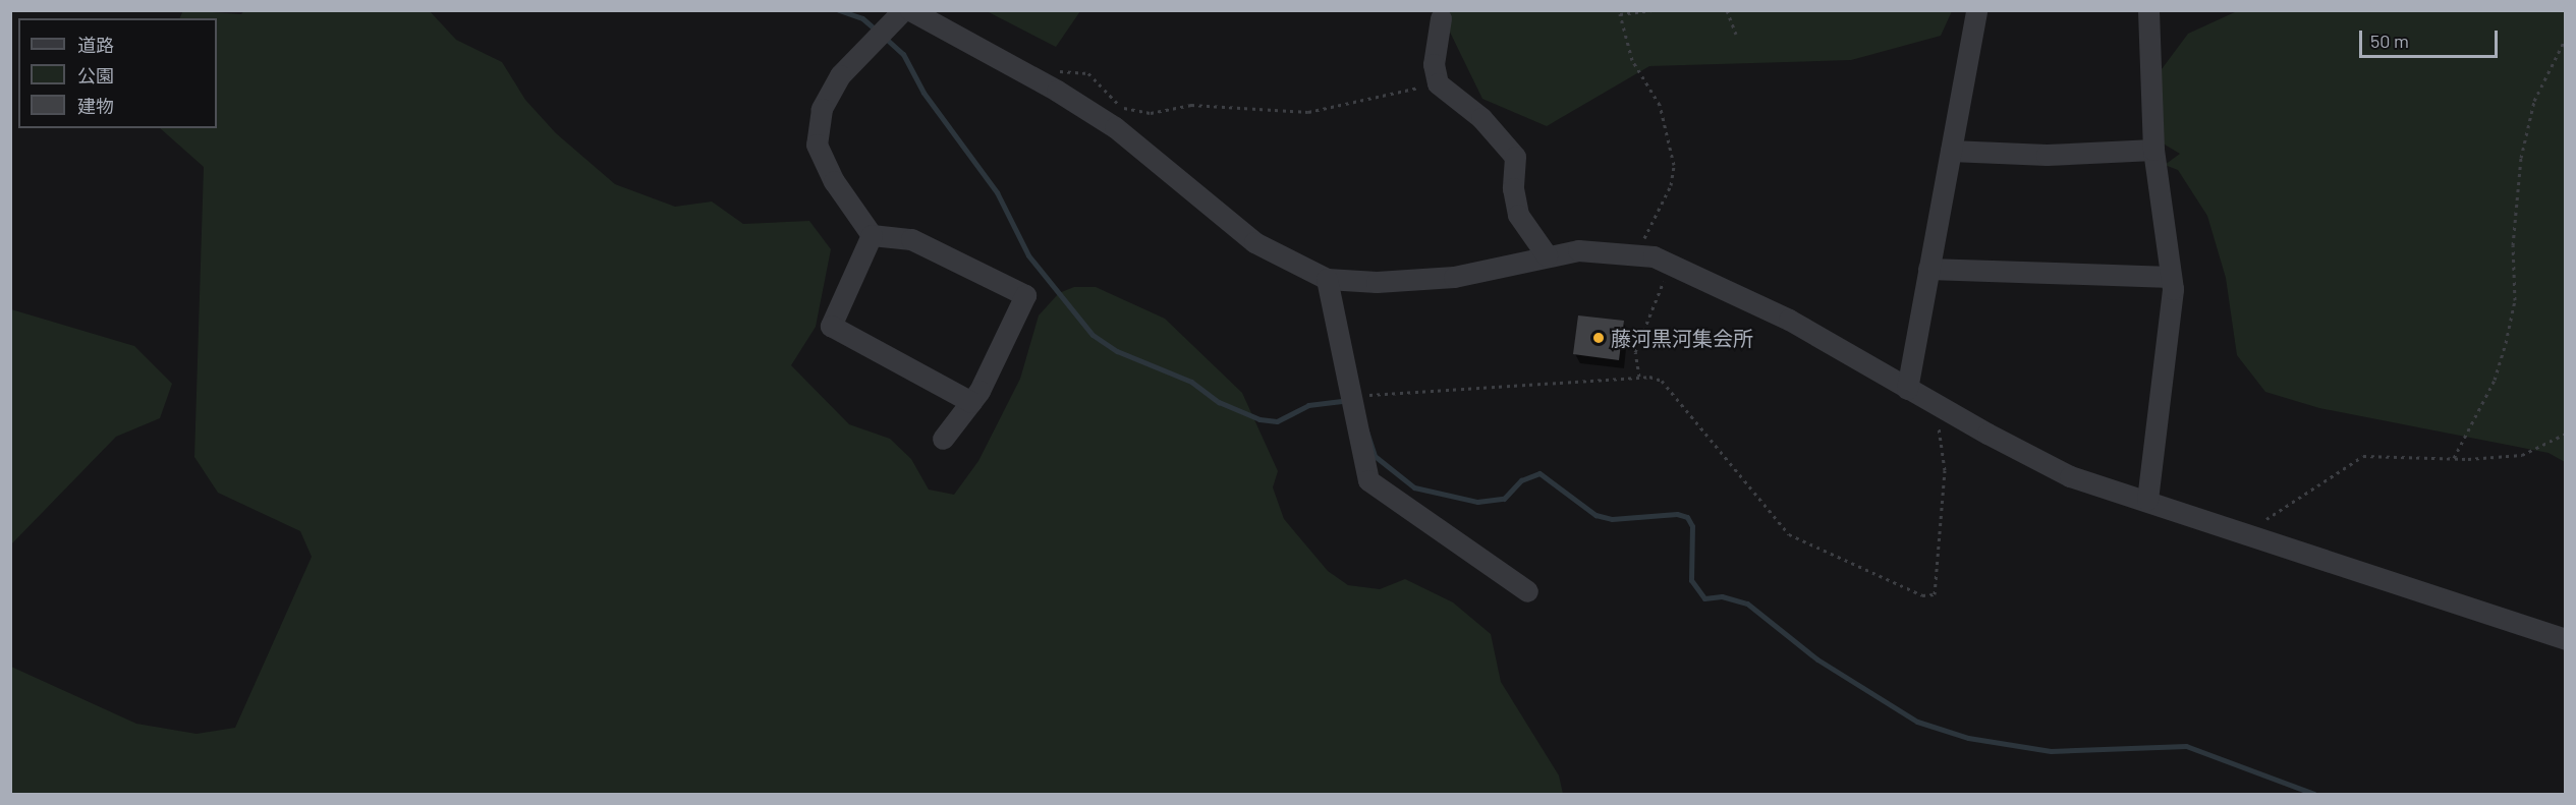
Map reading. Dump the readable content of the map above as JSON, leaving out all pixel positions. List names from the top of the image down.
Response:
{
  "places": ["藤河黒河集会所"],
  "legend": ["道路", "公園", "建物"],
  "scale_bar": "50 m"
}
